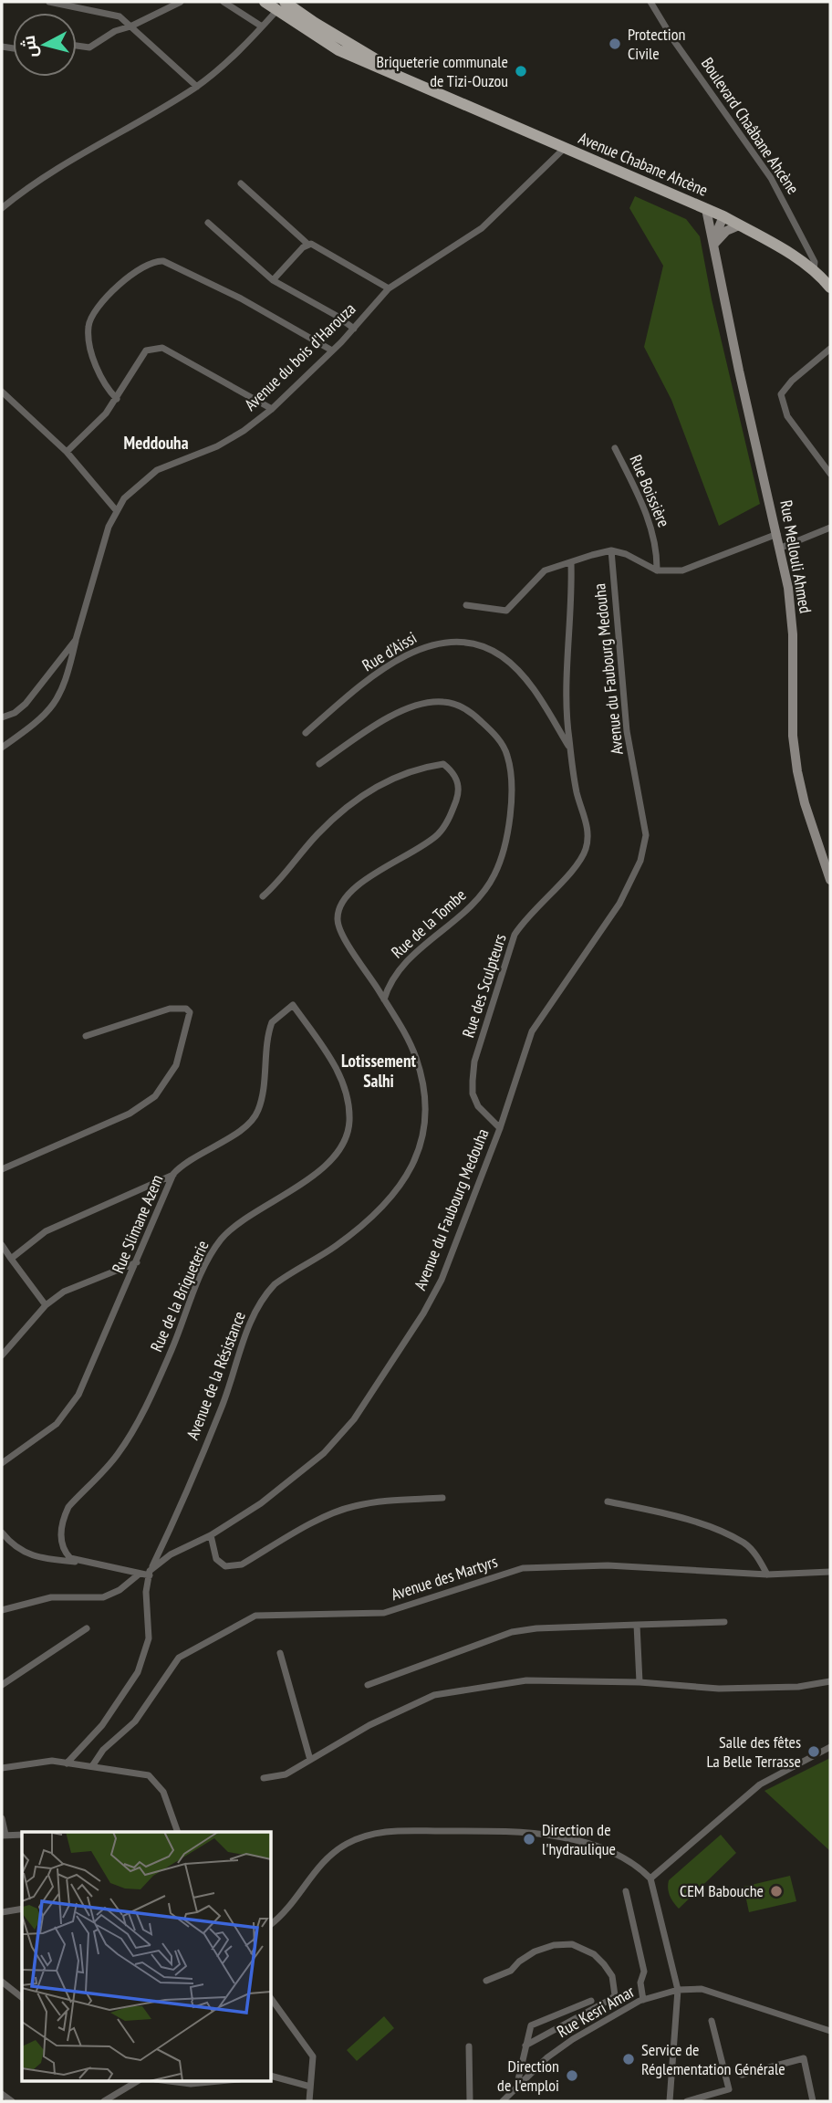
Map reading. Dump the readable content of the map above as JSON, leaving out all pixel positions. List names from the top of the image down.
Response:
{
  "streets": {
    "main road": ["Avenue Chabane Ahcène"],
    "street": [
      "Boulevard Chaâbane Ahcène",
      "Avenue du bois d'Harouza",
      "Rue Boissière",
      "Rue Mellouli Ahmed",
      "Rue d'Aissi",
      "Avenue du Faubourg Medouha",
      "Rue de la Tombe",
      "Rue des Sculpteurs",
      "Rue Slimane Azem",
      "Rue de la Briqueterie",
      "Avenue de la Résistance",
      "Avenue des Martyrs",
      "Rue Kesri Amar"
    ]
  },
  "crossings": [
    ["Boulevard Chaâbane Ahcène", "Avenue Chabane Ahcène"],
    ["Avenue Chabane Ahcène", "Avenue du bois d'Harouza"],
    ["Avenue Chabane Ahcène", "Rue Mellouli Ahmed"],
    ["Rue d'Aissi", "Rue des Sculpteurs"],
    ["Avenue du Faubourg Medouha", "Rue des Sculpteurs"],
    ["Avenue du Faubourg Medouha", "Rue de la Briqueterie"],
    ["Avenue du Faubourg Medouha", "Avenue de la Résistance"],
    ["Rue de la Tombe", "Avenue de la Résistance"],
    ["Rue Slimane Azem", "Rue de la Briqueterie"],
    ["Rue de la Briqueterie", "Avenue de la Résistance"]
  ],
  "districts": ["Meddouha", "Lotissement Salhi"],
  "places": [
    "Protection Civile",
    "Briqueterie communale de Tizi-Ouzou",
    "Salle des fêtes La Belle Terrasse",
    "Direction de l'hydraulique",
    "CEM Babouche",
    "Service de Réglementation Générale",
    "Direction de l'emploi"
  ],
  "north": "left"
}
